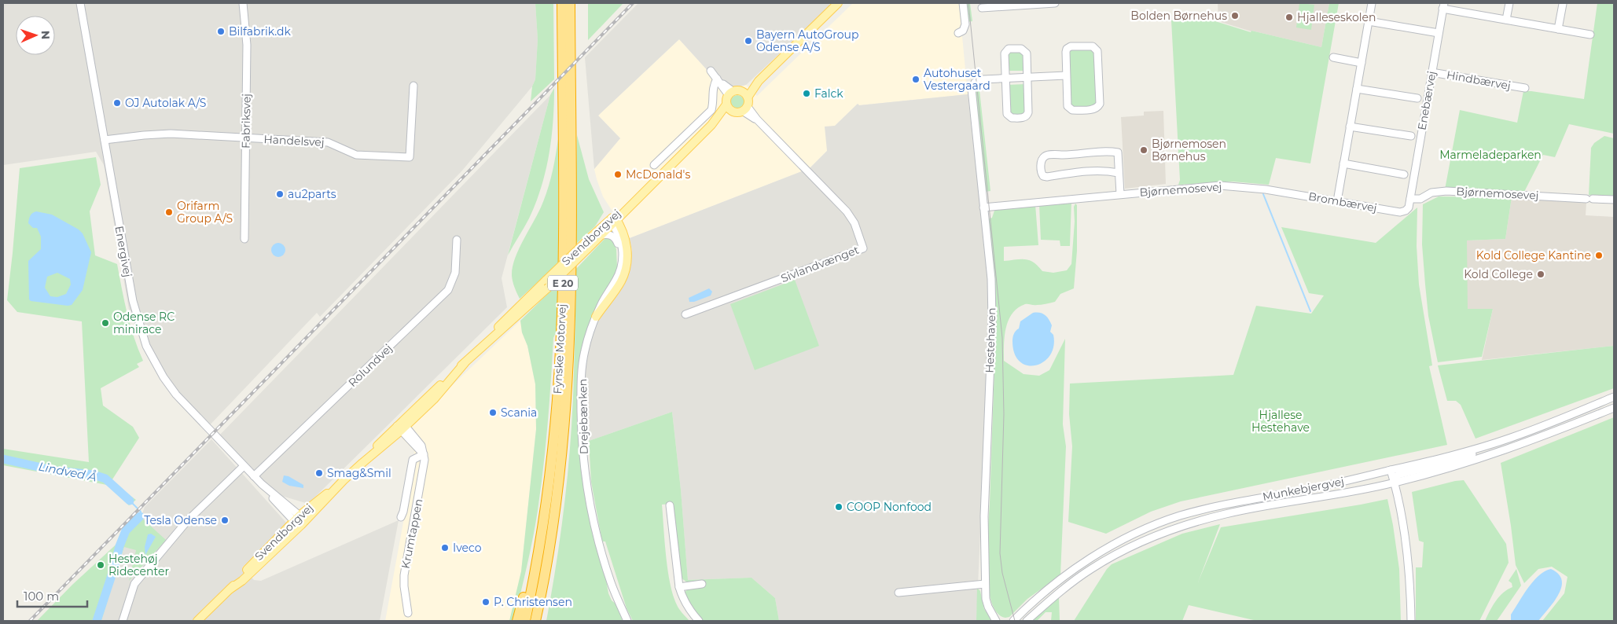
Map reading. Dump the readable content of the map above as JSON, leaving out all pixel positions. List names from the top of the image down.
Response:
{
  "streets": {
    "highway": ["E 20", "Fynske Motorvej"],
    "main road": ["Svendborgvej"],
    "street": [
      "Hindbærvej",
      "Enebærvej",
      "Fabriksvej",
      "Handelsvej",
      "Bjørnemosevej",
      "Brombærvej",
      "Energivej",
      "Sivlandvænget",
      "Hestehaven",
      "Rolundvej",
      "Drejebænken",
      "Munkebjergvej",
      "Krumtappen"
    ]
  },
  "crossings": [
    ["Hindbærvej", "Enebærvej"],
    ["Enebærvej", "Bjørnemosevej"],
    ["Enebærvej", "Brombærvej"],
    ["Fabriksvej", "Handelsvej"],
    ["Handelsvej", "Energivej"],
    ["Bjørnemosevej", "Brombærvej"],
    ["Bjørnemosevej", "Hestehaven"],
    ["Svendborgvej", "Energivej"],
    ["Svendborgvej", "Sivlandvænget"],
    ["Svendborgvej", "Drejebænken"],
    ["Energivej", "Rolundvej"]
  ],
  "water": ["Lindved Å"],
  "parks": ["Marmeladeparken", "Hjallese Hestehave"],
  "places": [
    "Bolden Børnehus",
    "Hjalleseskolen",
    "Bilfabrik.dk",
    "Bayern AutoGroup Odense A/S",
    "Autohuset Vestergaard",
    "Falck",
    "OJ Autolak A/S",
    "Bjørnemosen Børnehus",
    "McDonald's",
    "au2parts",
    "Orifarm Group A/S",
    "Kold College Kantine",
    "Kold College",
    "Odense RC minirace",
    "Scania",
    "Smag&Smil",
    "COOP Nonfood",
    "Tesla Odense",
    "Iveco",
    "Hestehøj Ridecenter",
    "P. Christensen"
  ],
  "scale_bar": "100 m",
  "north": "right"
}
